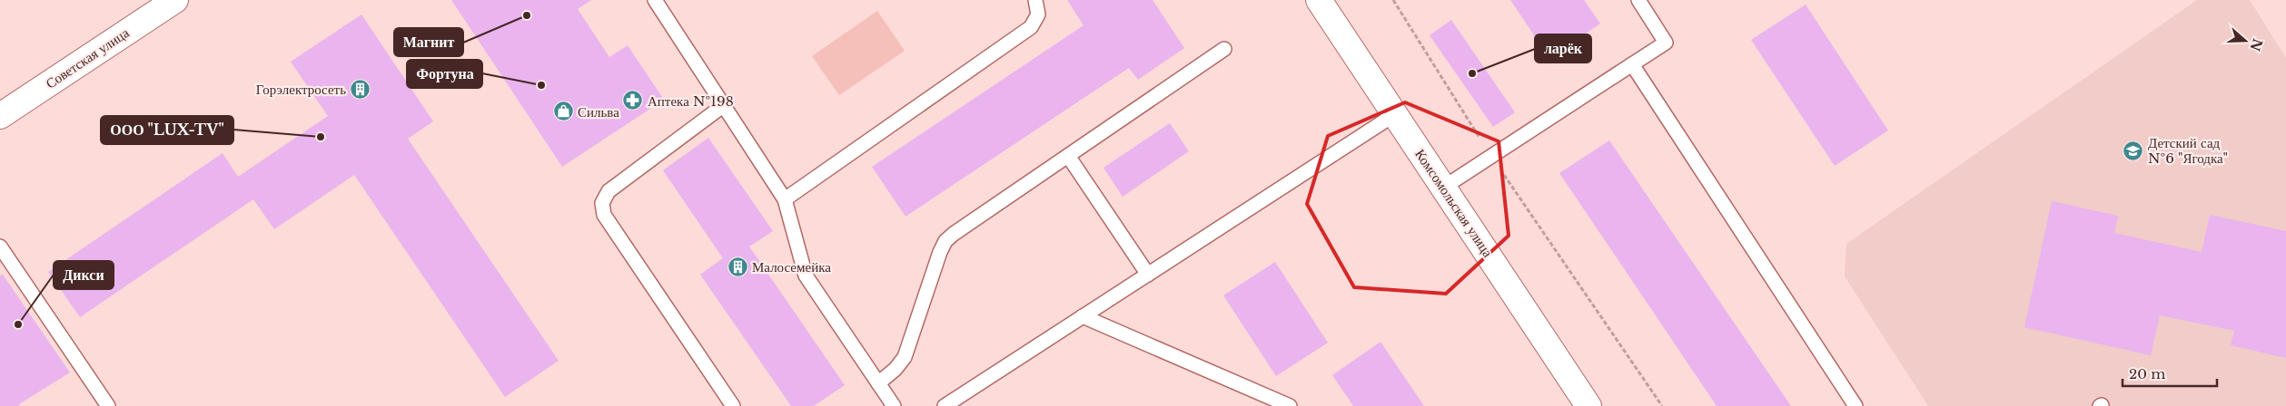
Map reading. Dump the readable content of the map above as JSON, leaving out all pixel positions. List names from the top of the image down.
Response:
{
  "streets": {
    "main road": ["Советская улица", "Комсомольская улица"]
  },
  "places": {
    "other": [
      "Магнит",
      "ларёк",
      "Фортуна",
      "ООО \"LUX-TV\"",
      "Дикси"
    ],
    "building": ["Горэлектросеть", "Малосемейка"],
    "pharmacy": ["Аптека №198"],
    "shop": ["Сильва"],
    "school or university": ["Детский сад №6 \"Ягодка\""]
  },
  "scale_bar": "20 m",
  "north": "right"
}
